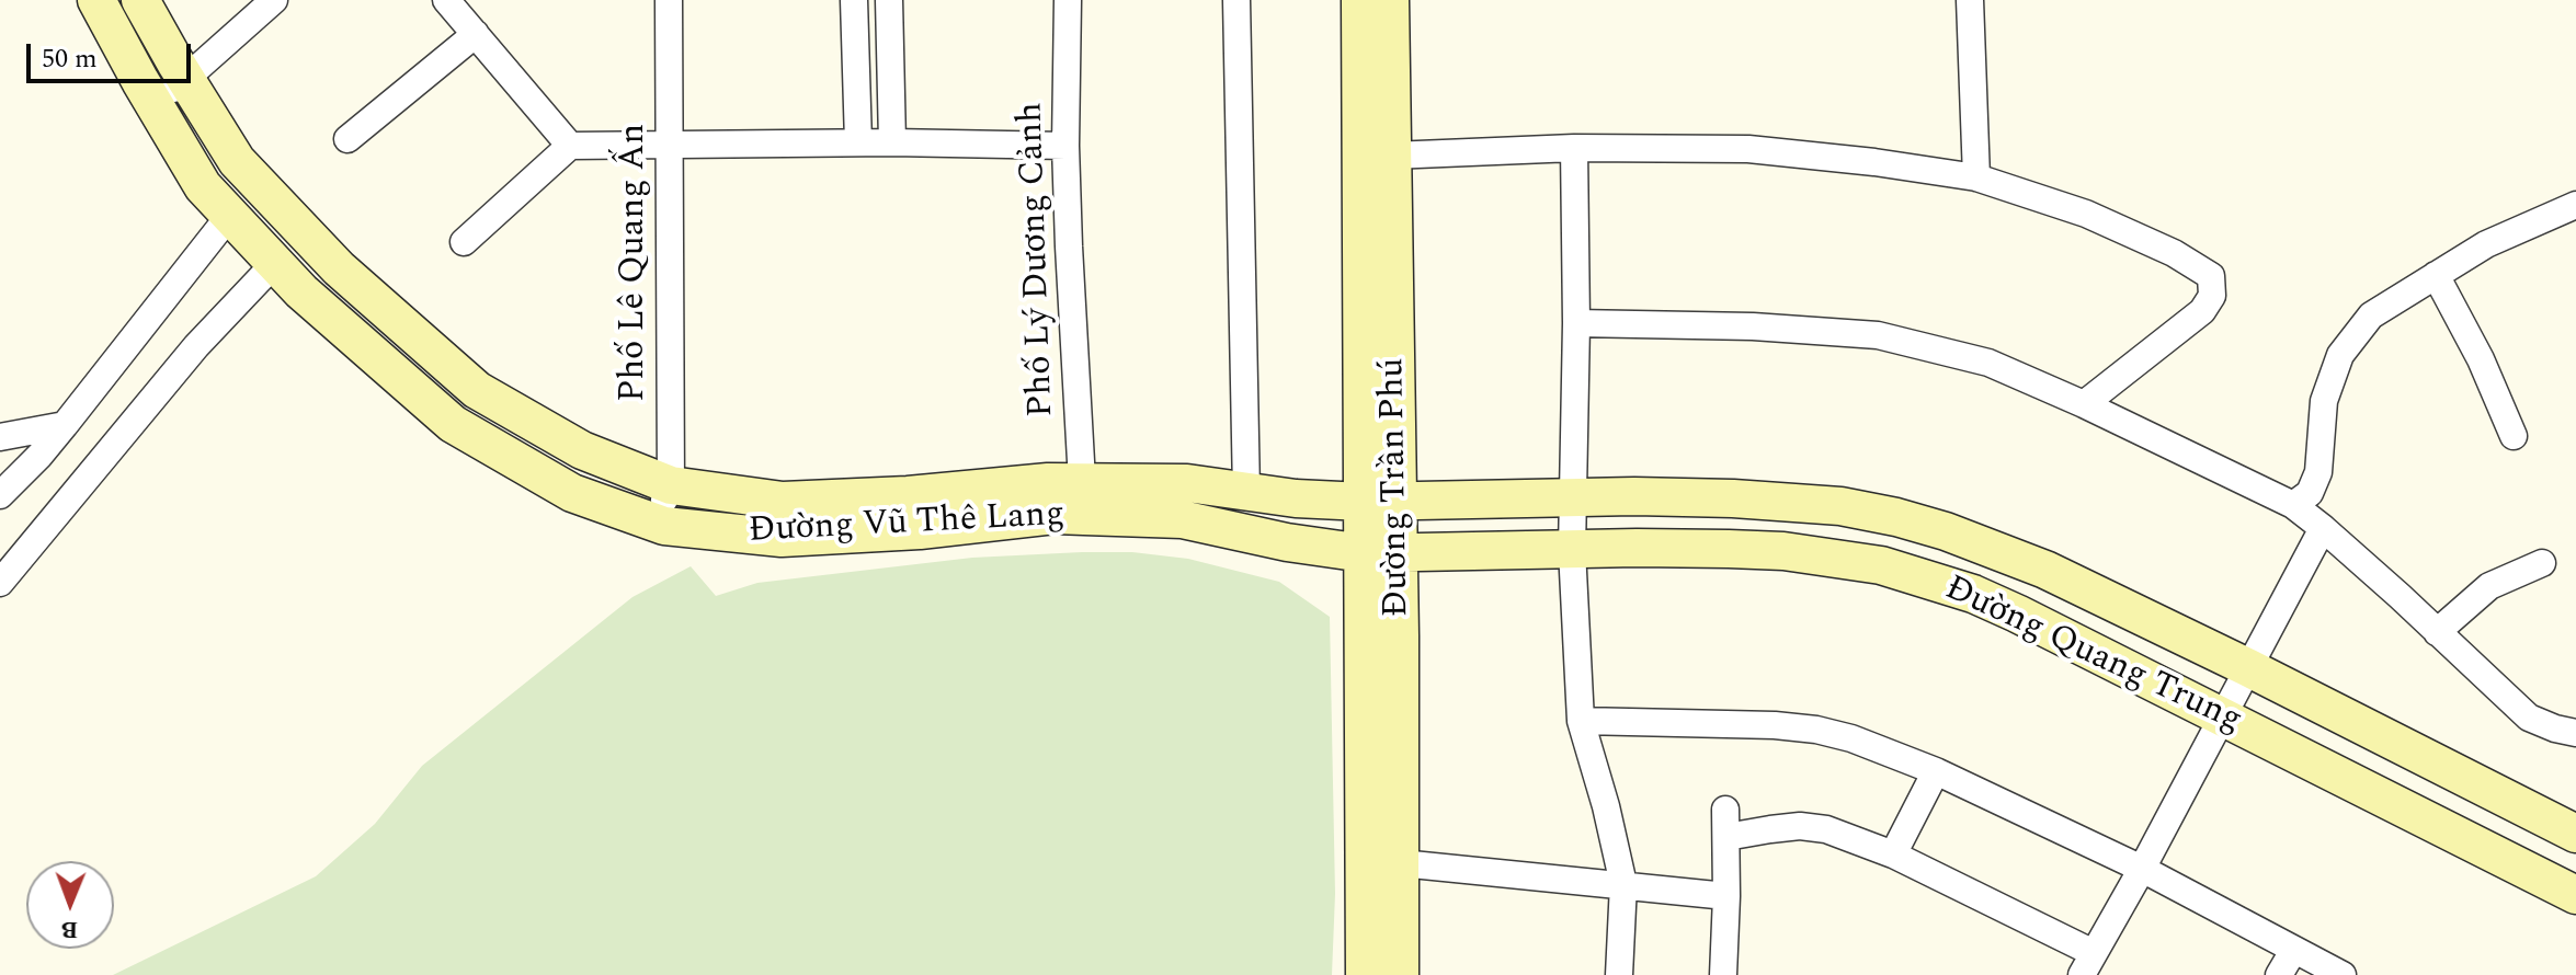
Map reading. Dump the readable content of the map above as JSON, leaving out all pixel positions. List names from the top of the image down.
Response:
{
  "streets": {
    "main road": ["Đường Trần Phú", "Đường Vũ Thê Lang", "Đường Quang Trung"],
    "street": ["Phố Lý Dương Cảnh", "Phố Lê Quang Ấn"]
  },
  "crossings": [
    ["Phố Lý Dương Cảnh", "Đường Vũ Thê Lang"],
    ["Phố Lê Quang Ấn", "Đường Vũ Thê Lang"],
    ["Đường Trần Phú", "Đường Vũ Thê Lang"],
    ["Đường Trần Phú", "Đường Quang Trung"],
    ["Đường Vũ Thê Lang", "Đường Quang Trung"]
  ],
  "scale_bar": "50 m",
  "north": "bottom"
}
